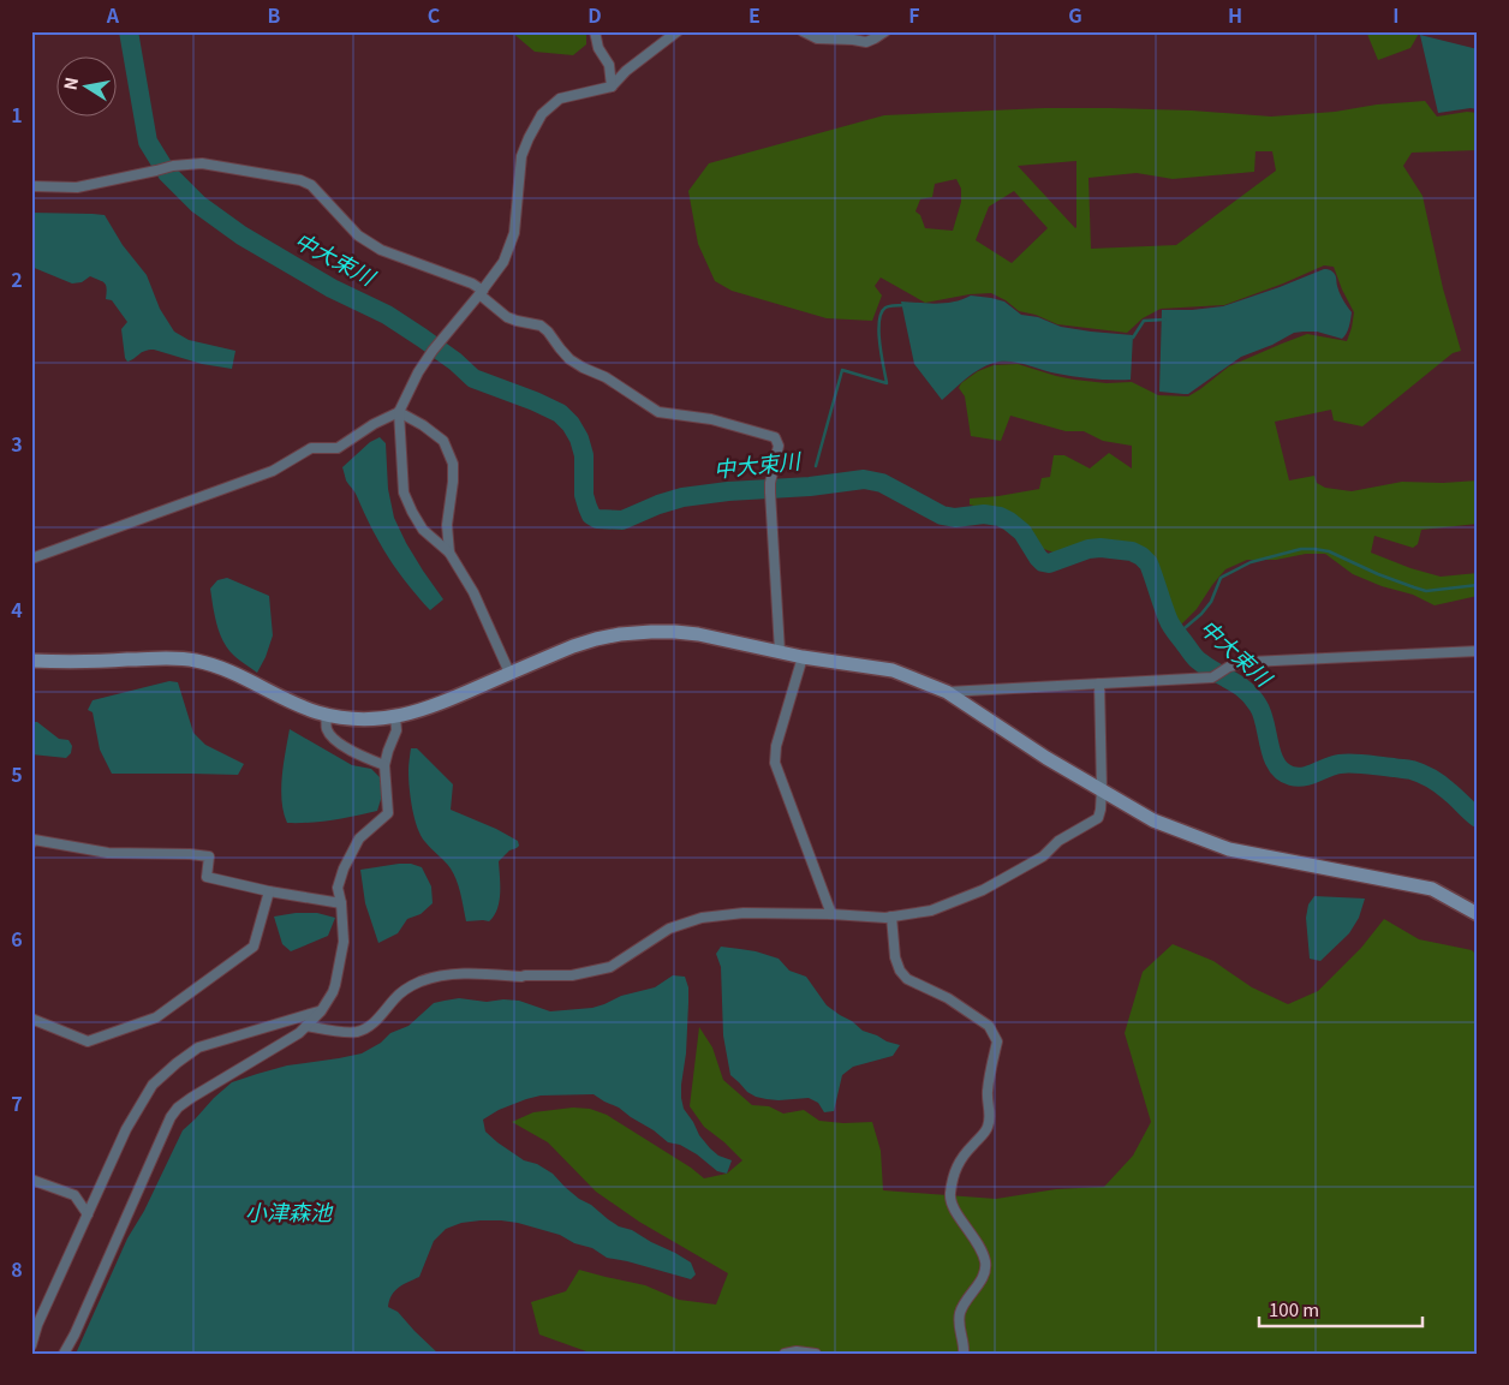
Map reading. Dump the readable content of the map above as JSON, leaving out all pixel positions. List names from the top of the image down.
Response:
{
  "water": ["中大束川", "小津森池"],
  "scale_bar": "100 m",
  "north": "left",
  "grid": {
    "columns": [
      "A",
      "B",
      "C",
      "D",
      "E",
      "F",
      "G",
      "H",
      "I"
    ],
    "rows": [
      "1",
      "2",
      "3",
      "4",
      "5",
      "6",
      "7",
      "8"
    ]
  }
}
